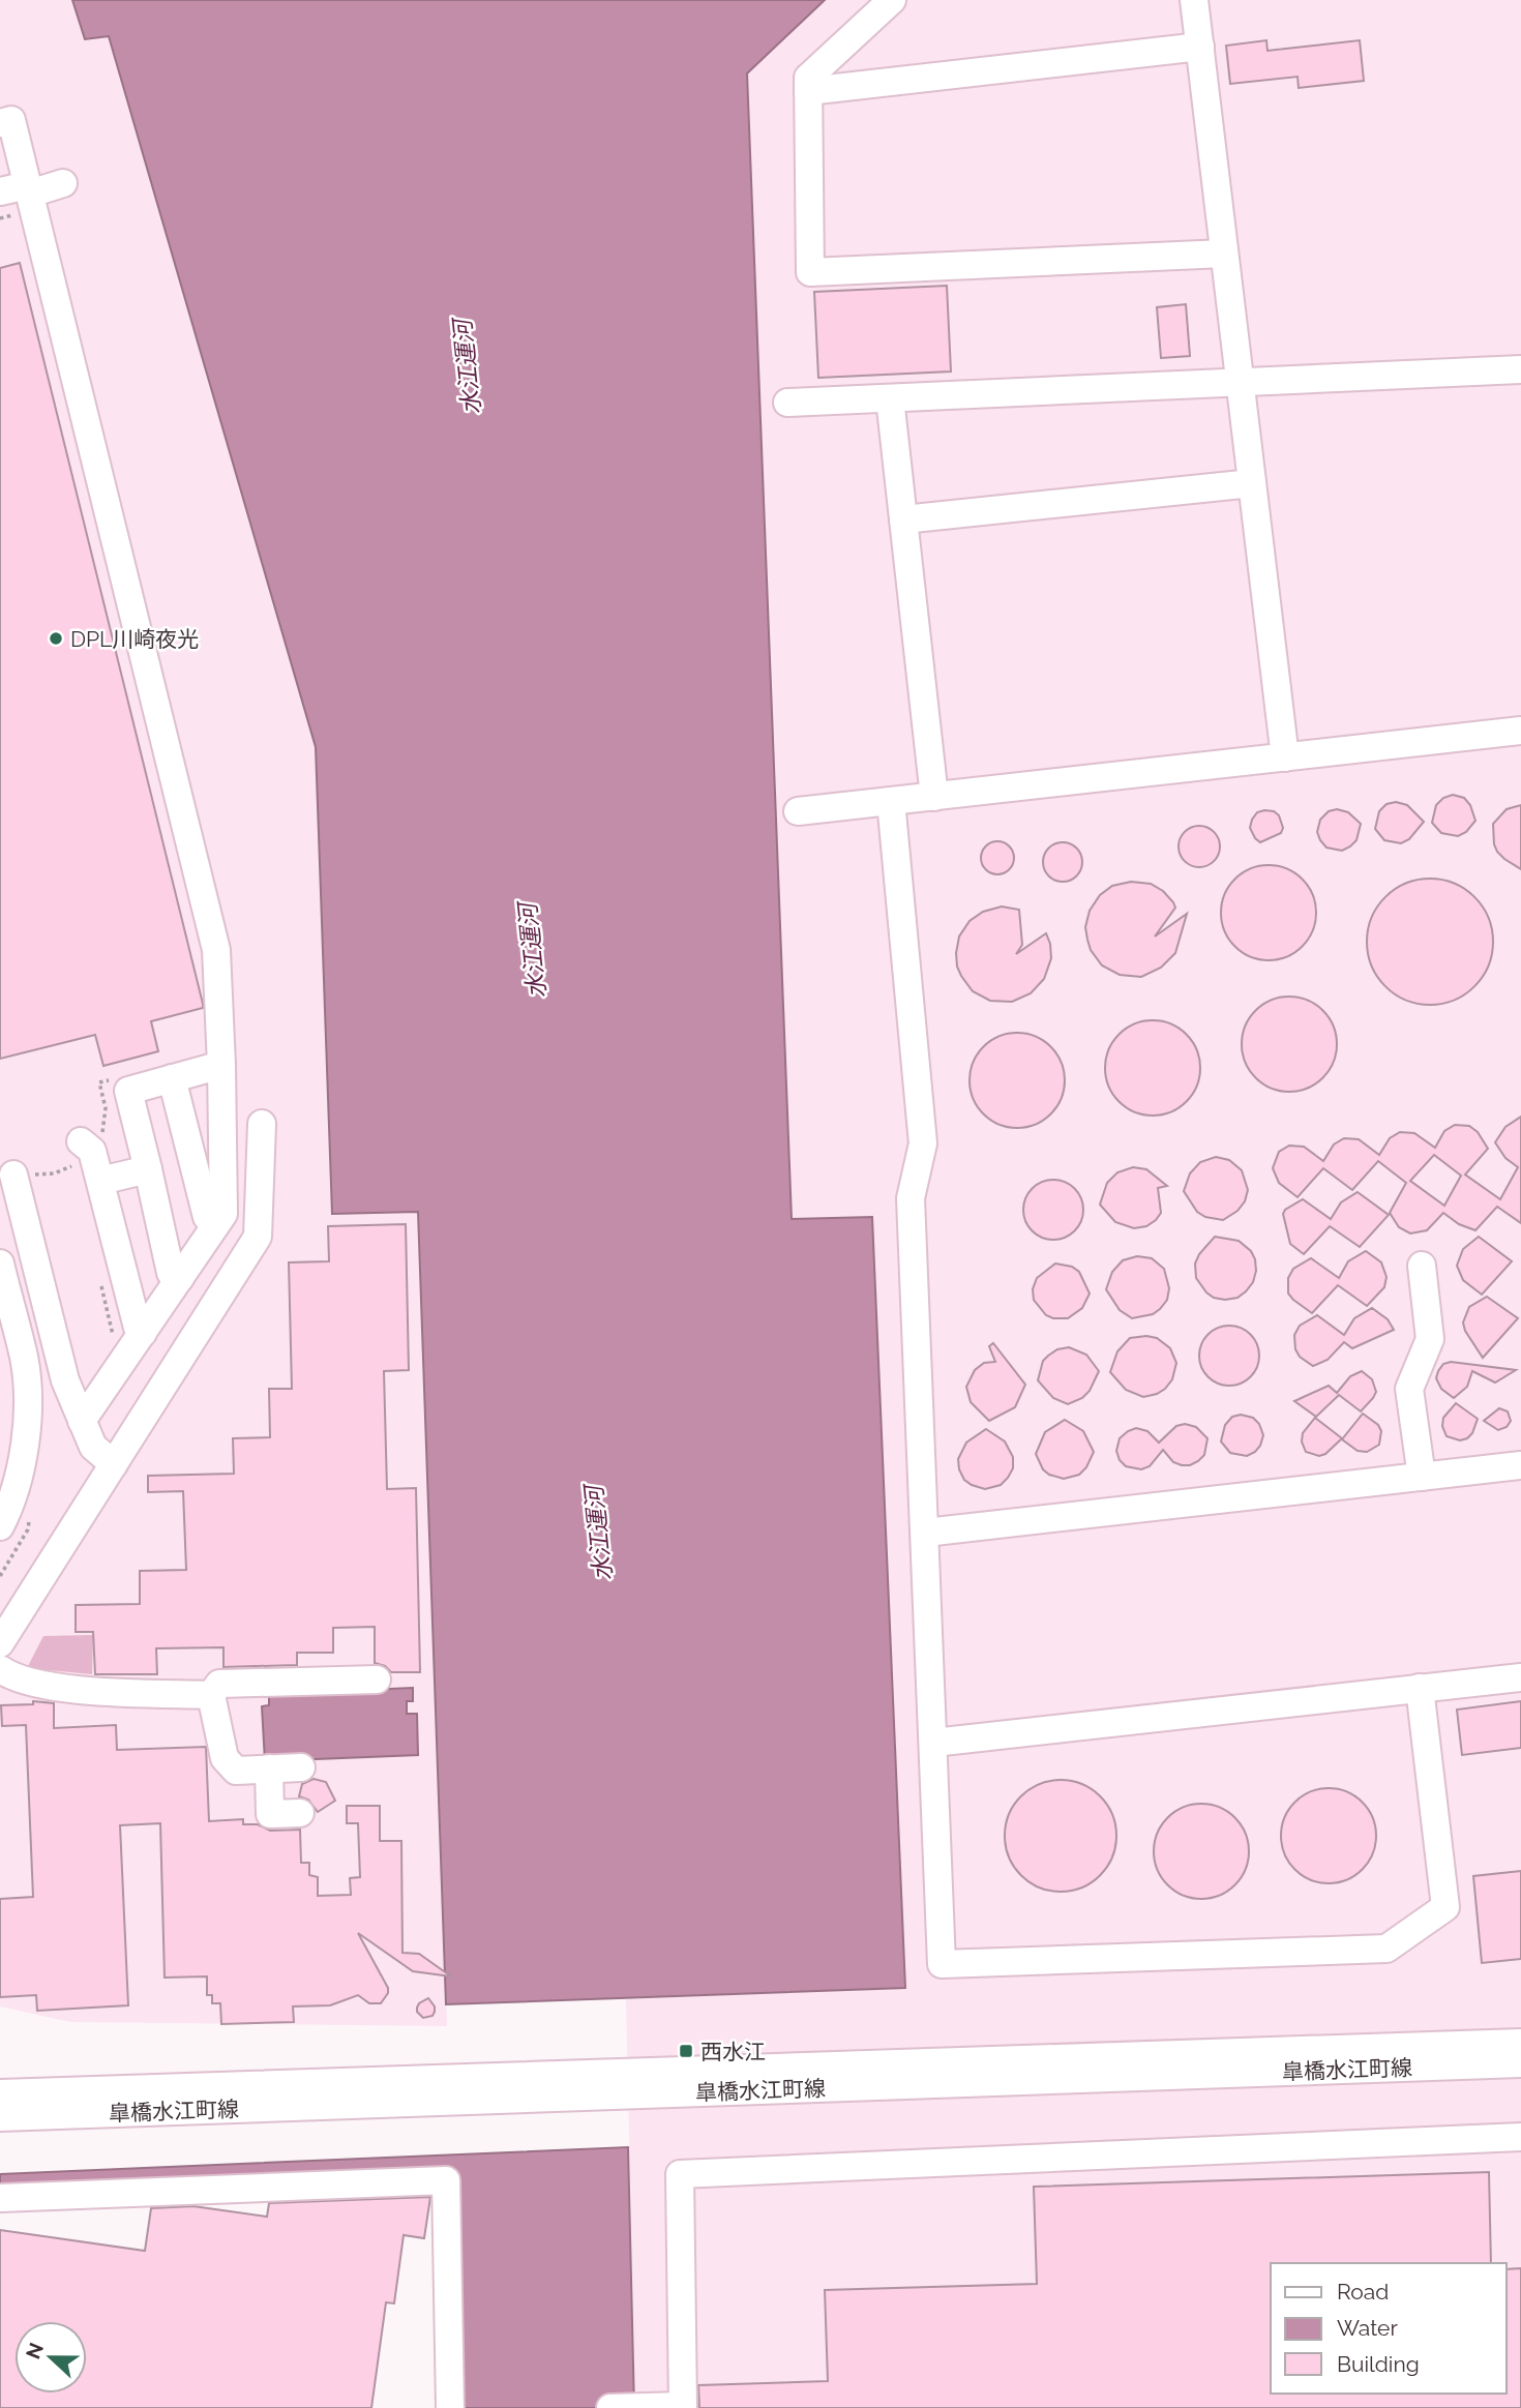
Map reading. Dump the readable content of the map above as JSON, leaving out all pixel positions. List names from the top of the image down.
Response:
{
  "streets": {
    "street": ["皐橋水江町線"]
  },
  "water": ["水江運河"],
  "places": {
    "other": ["DPL川崎夜光"],
    "transit": ["西水江"]
  },
  "legend": ["Road", "Water", "Building"],
  "north": "left"
}
